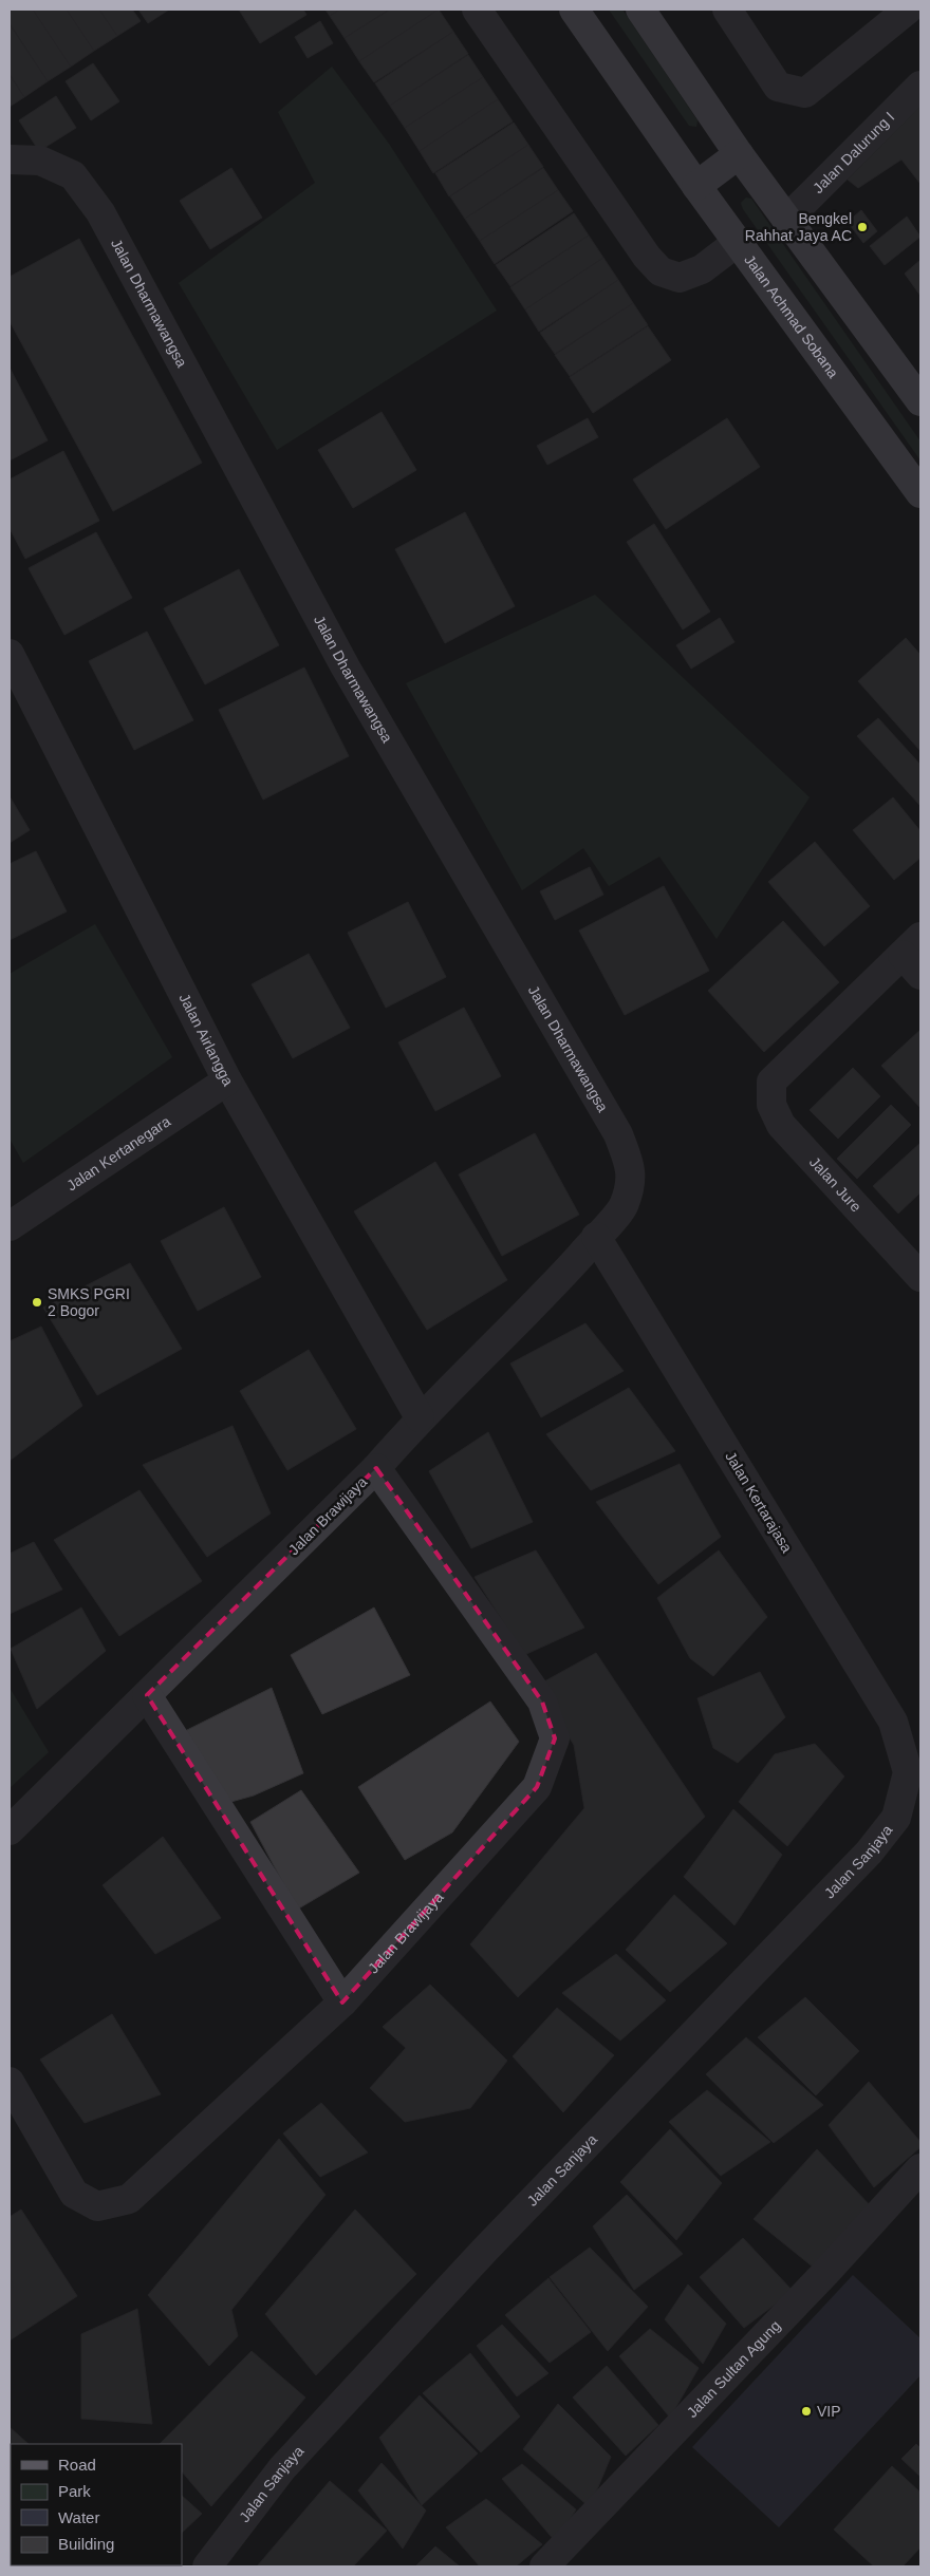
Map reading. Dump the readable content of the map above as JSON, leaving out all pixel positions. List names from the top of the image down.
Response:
{
  "streets": {
    "main road": ["Jalan Achmad Sobana"],
    "street": [
      "Jalan Dalurung I",
      "Jalan Dharmawangsa",
      "Jalan Airlangga",
      "Jalan Kertanegara",
      "Jalan Jure",
      "Jalan Kertarajasa",
      "Jalan Brawijaya",
      "Jalan Sanjaya",
      "Jalan Sultan Agung"
    ]
  },
  "crossings": [
    ["Jalan Dharmawangsa", "Jalan Kertarajasa"],
    ["Jalan Dharmawangsa", "Jalan Brawijaya"],
    ["Jalan Airlangga", "Jalan Kertanegara"],
    ["Jalan Airlangga", "Jalan Brawijaya"],
    ["Jalan Kertarajasa", "Jalan Brawijaya"],
    ["Jalan Kertarajasa", "Jalan Sanjaya"]
  ],
  "places": ["Bengkel Rahhat Jaya AC", "SMKS PGRI 2 Bogor", "VIP"],
  "legend": [
    "Road",
    "Park",
    "Water",
    "Building"
  ]
}
